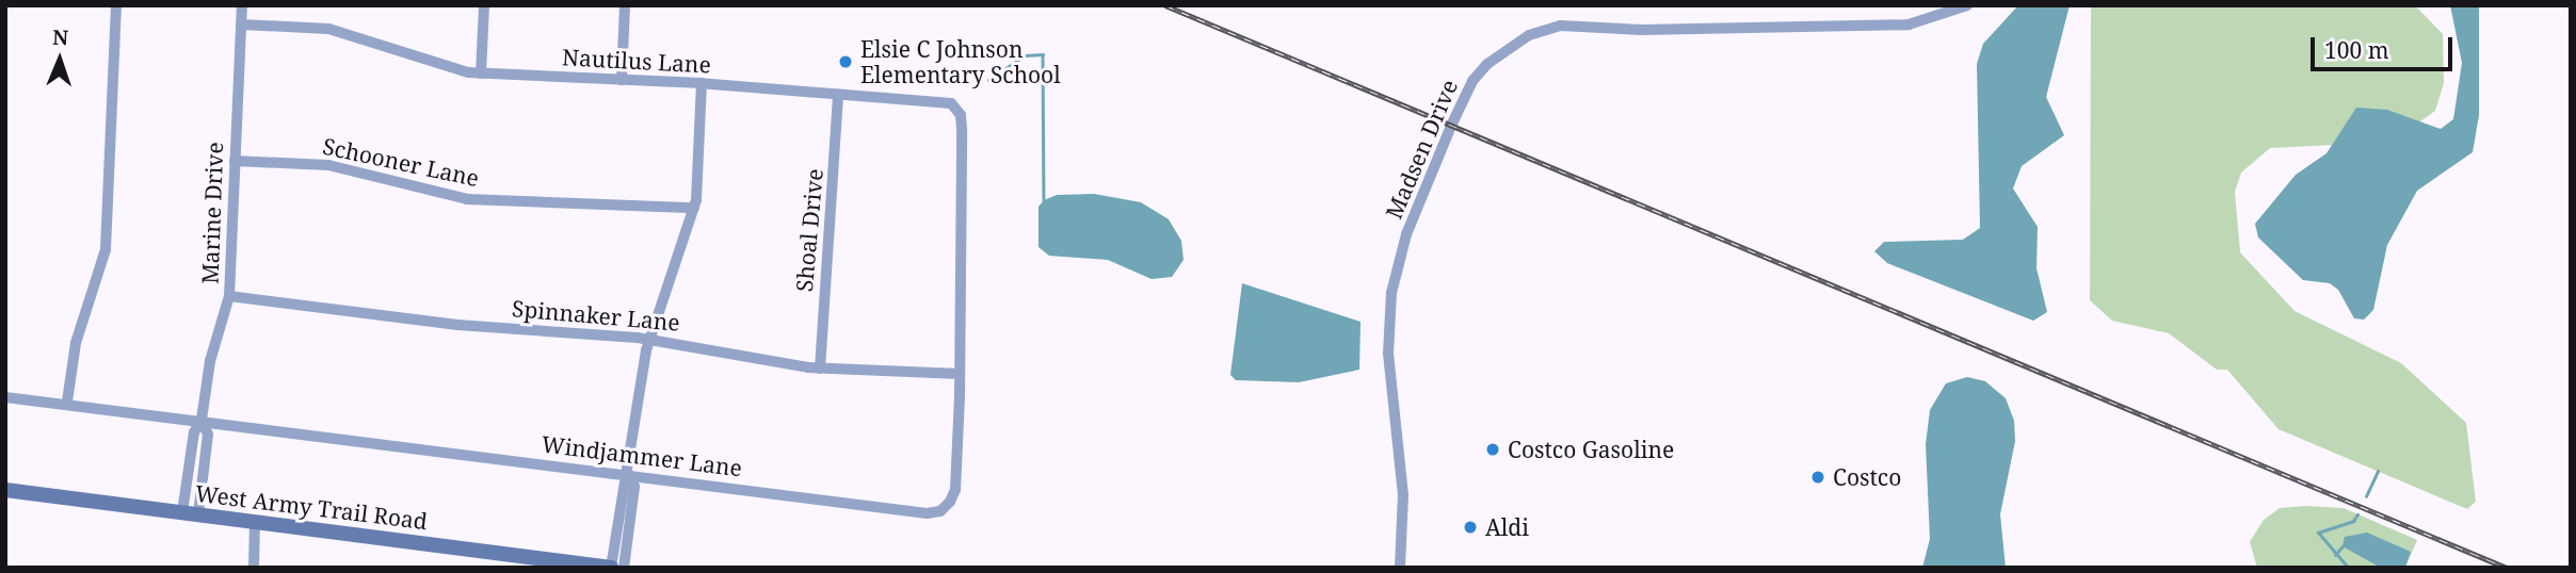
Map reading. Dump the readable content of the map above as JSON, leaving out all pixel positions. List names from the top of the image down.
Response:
{
  "streets": {
    "main road": ["West Army Trail Road"],
    "street": [
      "Nautilus Lane",
      "Madsen Drive",
      "Schooner Lane",
      "Marine Drive",
      "Shoal Drive",
      "Spinnaker Lane",
      "Windjammer Lane"
    ]
  },
  "crossings": [
    ["Nautilus Lane", "Marine Drive"],
    ["Nautilus Lane", "Shoal Drive"],
    ["Nautilus Lane", "Windjammer Lane"],
    ["Schooner Lane", "Marine Drive"],
    ["Marine Drive", "Spinnaker Lane"],
    ["Marine Drive", "Windjammer Lane"],
    ["Marine Drive", "West Army Trail Road"],
    ["Shoal Drive", "Spinnaker Lane"],
    ["Spinnaker Lane", "Windjammer Lane"]
  ],
  "places": [
    "Elsie C Johnson Elementary School",
    "Costco Gasoline",
    "Costco",
    "Aldi"
  ],
  "scale_bar": "100 m",
  "north": "top"
}
